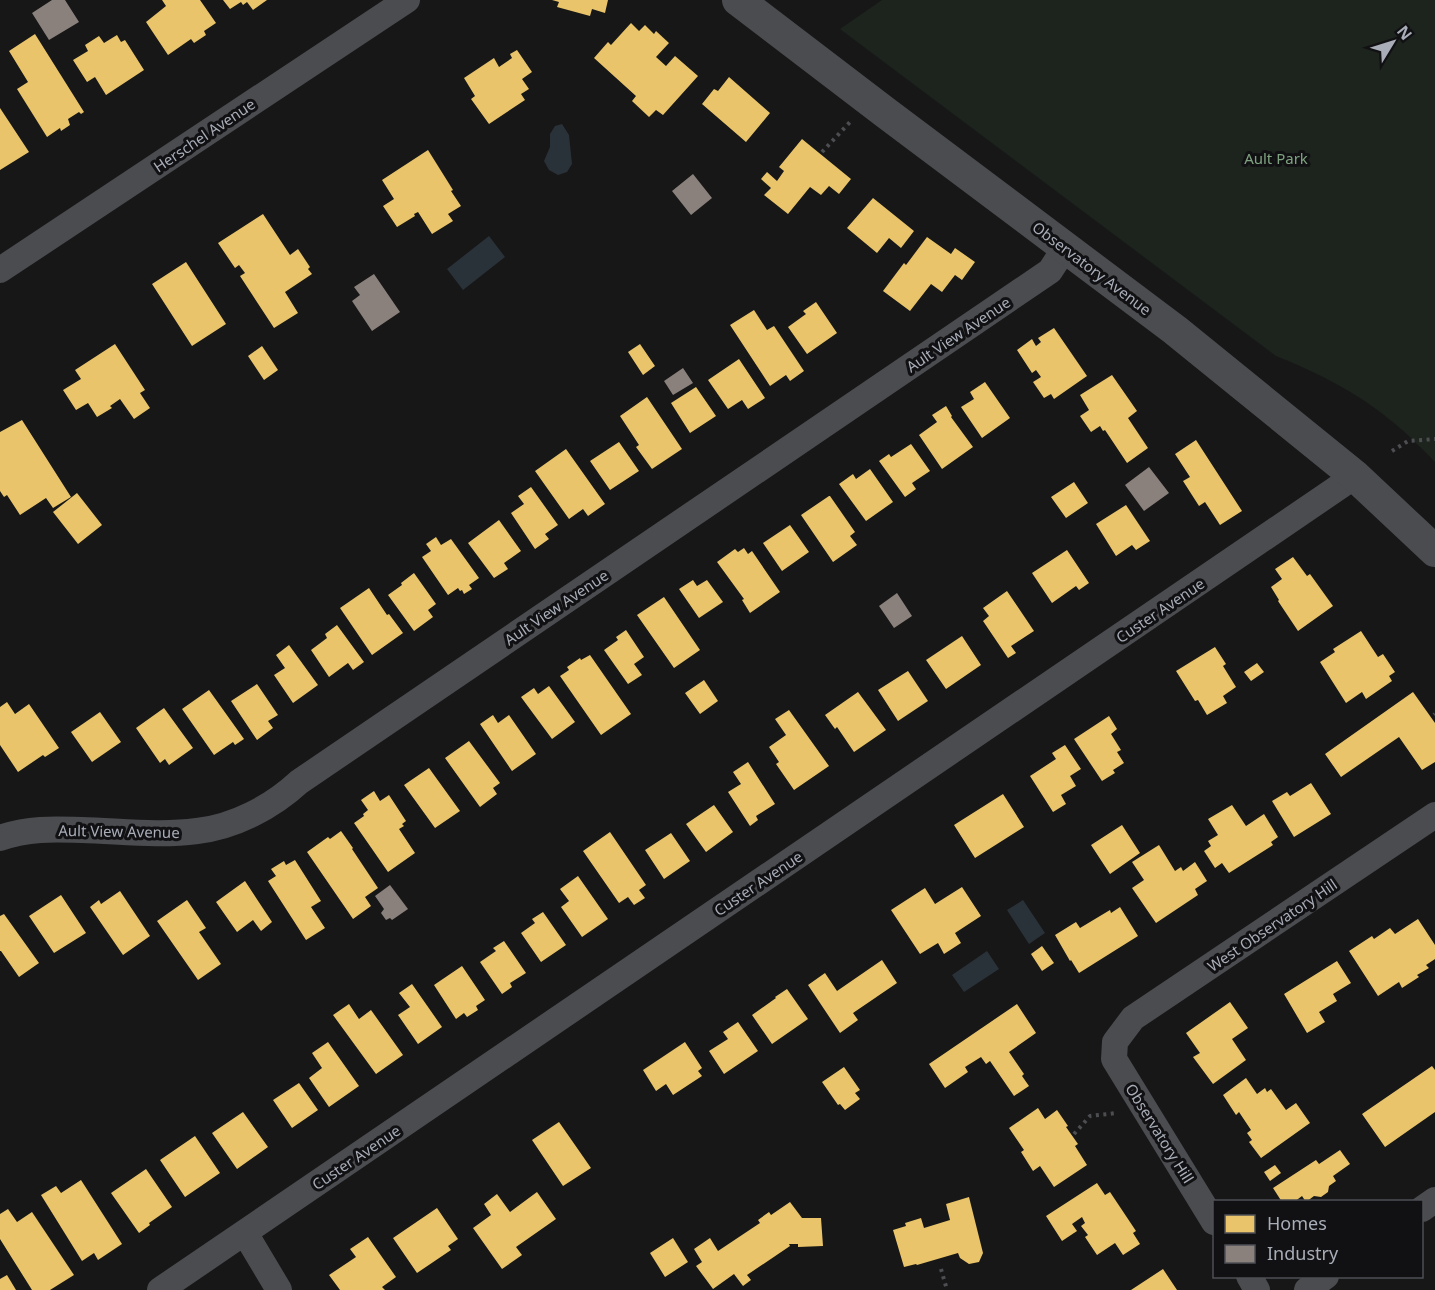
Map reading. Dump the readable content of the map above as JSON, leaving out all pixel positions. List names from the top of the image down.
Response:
{
  "streets": {
    "street": [
      "Herschel Avenue",
      "Observatory Avenue",
      "Ault View Avenue",
      "Custer Avenue",
      "West Observatory Hill",
      "Observatory Hill"
    ]
  },
  "crossings": [
    ["Observatory Avenue", "Ault View Avenue"],
    ["Observatory Avenue", "Custer Avenue"],
    ["West Observatory Hill", "Observatory Hill"]
  ],
  "parks": ["Ault Park"],
  "legend": ["Homes", "Industry"],
  "north": "top right"
}
